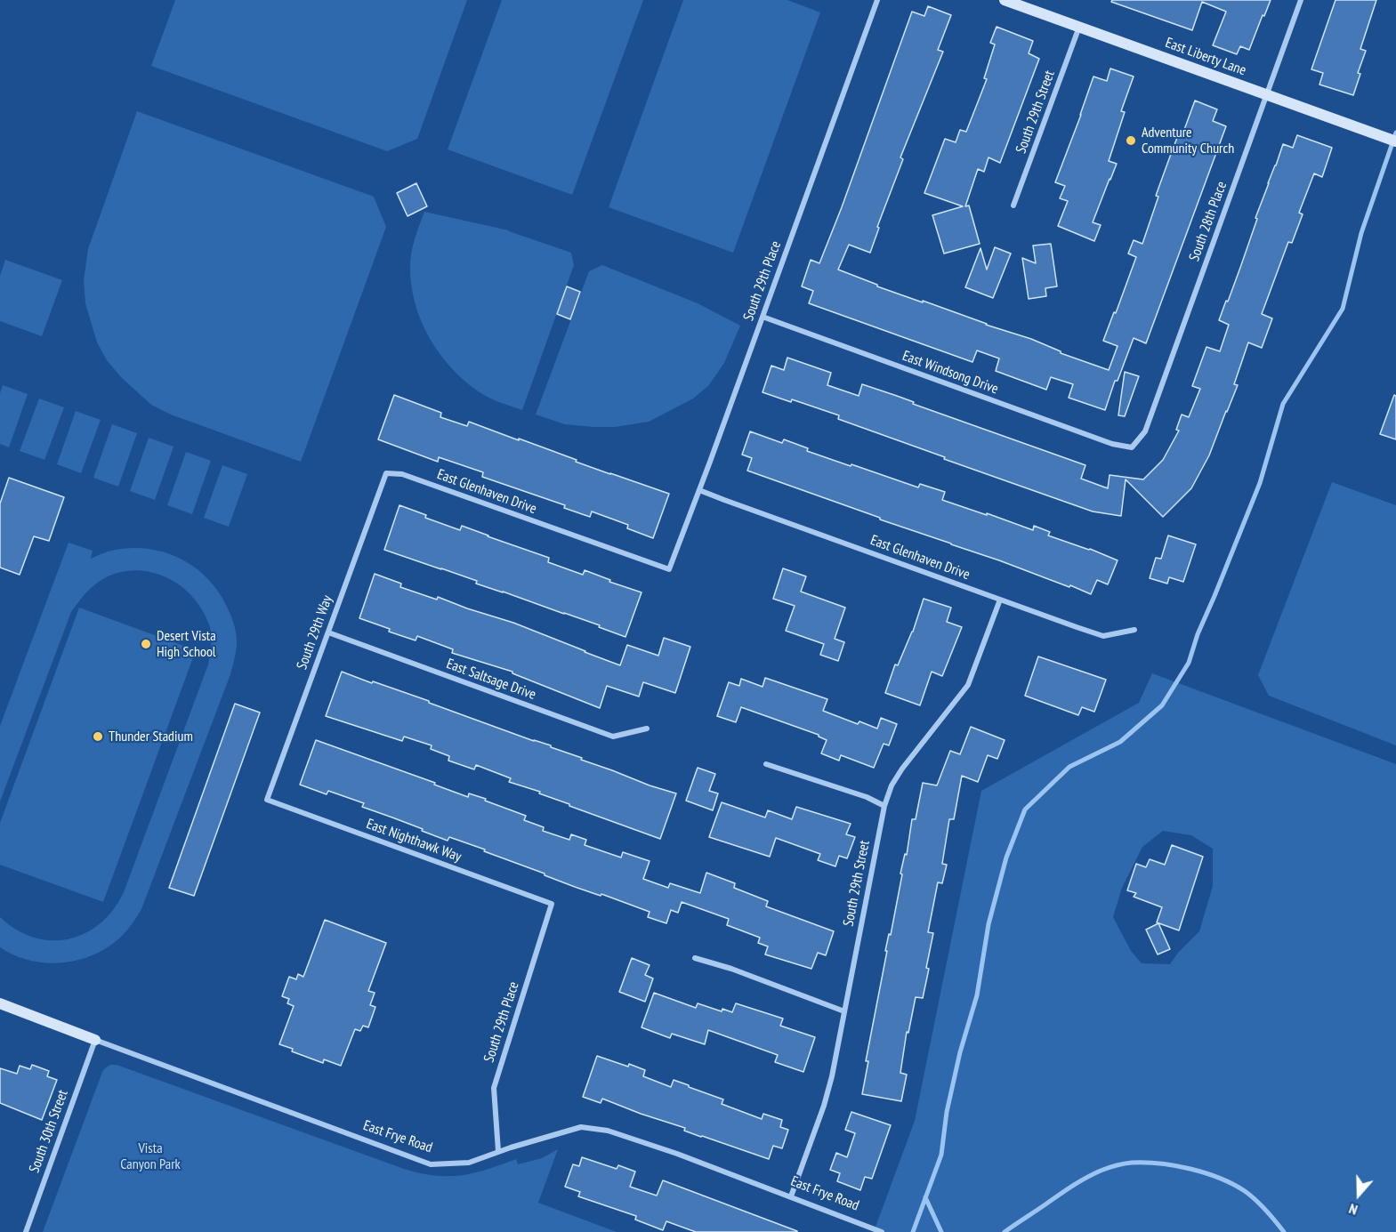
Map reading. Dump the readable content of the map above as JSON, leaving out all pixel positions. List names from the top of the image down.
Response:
{
  "streets": {
    "street": [
      "East Liberty Lane",
      "South 29th Street",
      "South 28th Place",
      "South 29th Place",
      "East Windsong Drive",
      "East Glenhaven Drive",
      "South 29th Way",
      "East Saltsage Drive",
      "East Nighthawk Way",
      "South 30th Street",
      "East Frye Road"
    ]
  },
  "crossings": [
    ["East Liberty Lane", "South 29th Street"],
    ["East Liberty Lane", "South 28th Place"],
    ["South 29th Street", "East Glenhaven Drive"],
    ["South 29th Street", "East Frye Road"],
    ["South 28th Place", "East Windsong Drive"],
    ["South 29th Place", "East Windsong Drive"],
    ["South 29th Place", "East Glenhaven Drive"],
    ["South 29th Place", "East Nighthawk Way"],
    ["South 29th Place", "East Frye Road"],
    ["East Glenhaven Drive", "South 29th Way"],
    ["South 29th Way", "East Saltsage Drive"],
    ["South 29th Way", "East Nighthawk Way"],
    ["South 30th Street", "East Frye Road"]
  ],
  "parks": ["Vista Canyon Park"],
  "places": ["Adventure Community Church", "Desert Vista High School", "Thunder Stadium"],
  "north": "bottom"
}
